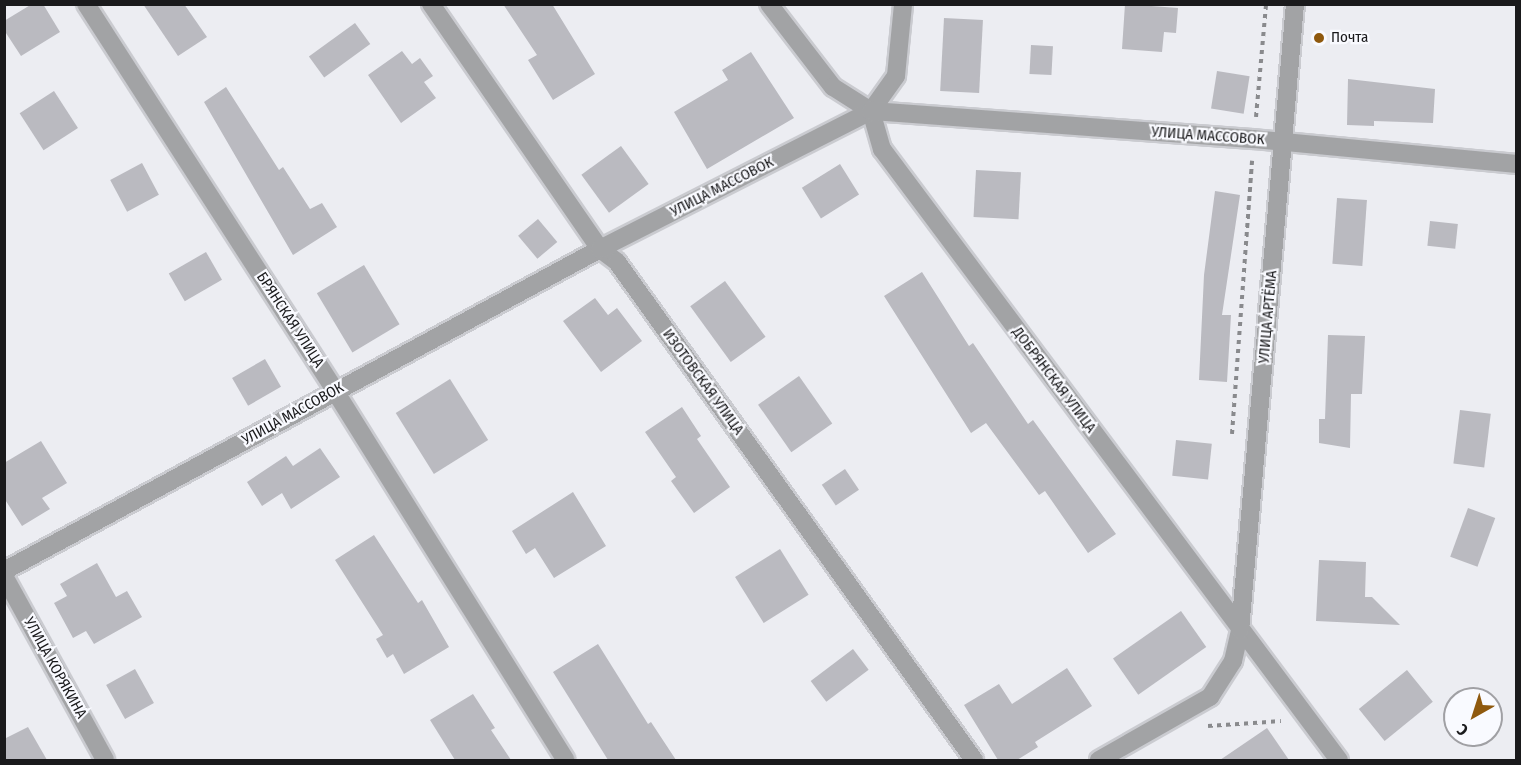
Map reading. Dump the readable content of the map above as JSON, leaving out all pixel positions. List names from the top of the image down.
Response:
{
  "streets": {
    "street": [
      "УЛИЦА МАССОВОК",
      "УЛИЦА АРТЁМА",
      "БРЯНСКАЯ УЛИЦА",
      "ДОБРЯНСКАЯ УЛИЦА",
      "ИЗОТОВСКАЯ УЛИЦА",
      "УЛИЦА КОРЯКИНА"
    ]
  },
  "crossings": [
    ["УЛИЦА МАССОВОК", "УЛИЦА АРТЁМА"],
    ["УЛИЦА МАССОВОК", "БРЯНСКАЯ УЛИЦА"],
    ["УЛИЦА МАССОВОК", "ДОБРЯНСКАЯ УЛИЦА"],
    ["УЛИЦА МАССОВОК", "ИЗОТОВСКАЯ УЛИЦА"],
    ["УЛИЦА АРТЁМА", "ДОБРЯНСКАЯ УЛИЦА"]
  ],
  "places": ["Почта"],
  "north": "bottom left"
}
